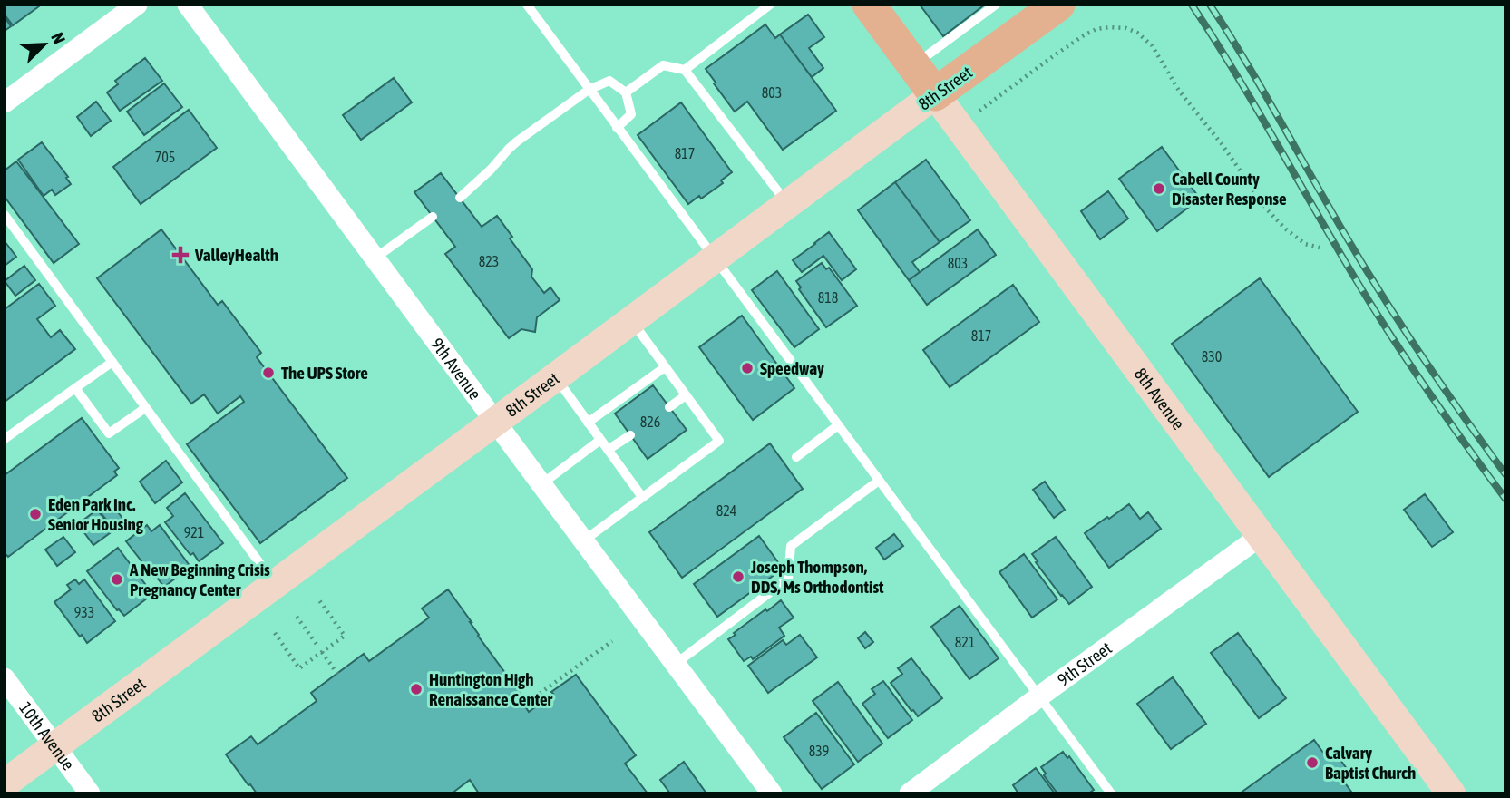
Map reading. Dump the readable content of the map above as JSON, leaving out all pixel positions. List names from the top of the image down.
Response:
{
  "streets": {
    "main road": ["8th Street", "8th Avenue"],
    "street": ["9th Avenue", "9th Street", "10th Avenue"]
  },
  "crossings": [
    ["8th Street", "9th Avenue"],
    ["8th Street", "8th Avenue"],
    ["8th Street", "10th Avenue"],
    ["8th Avenue", "9th Street"]
  ],
  "places": {
    "other": [
      "Cabell County Disaster Response",
      "Speedway",
      "The UPS Store",
      "Eden Park Inc. Senior Housing",
      "Joseph Thompson, DDS, Ms Orthodontist",
      "A New Beginning Crisis Pregnancy Center",
      "Huntington High Renaissance Center",
      "Calvary Baptist Church"
    ],
    "health": ["ValleyHealth"]
  },
  "house_numbers": [
    "803",
    "817",
    "705",
    "823",
    "803",
    "818",
    "817",
    "830",
    "826",
    "824",
    "921",
    "933",
    "821",
    "839"
  ],
  "north": "top right"
}
